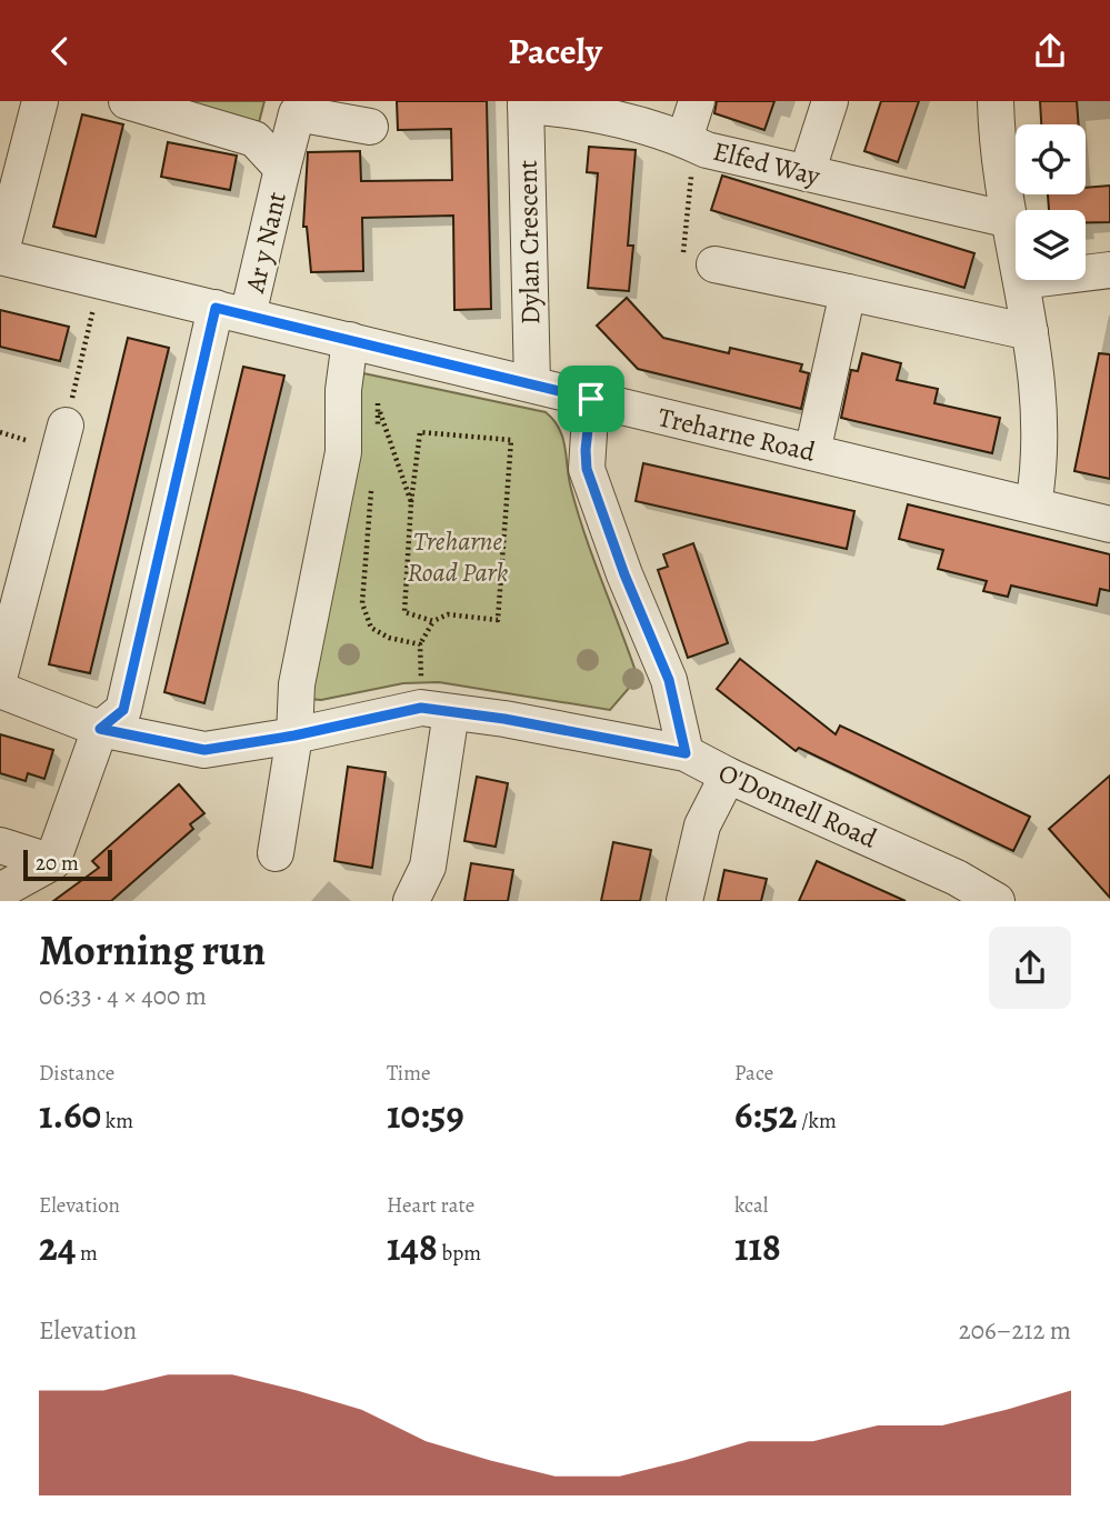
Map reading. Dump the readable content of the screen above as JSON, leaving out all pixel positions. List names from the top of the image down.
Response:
{
  "streets": {
    "street": [
      "Elfed Way",
      "Ar y Nant",
      "Dylan Crescent",
      "Treharne Road",
      "O'Donnell Road"
    ]
  },
  "crossings": [
    ["Elfed Way", "Dylan Crescent"],
    ["Ar y Nant", "Treharne Road"],
    ["Ar y Nant", "O'Donnell Road"],
    ["Dylan Crescent", "Treharne Road"]
  ],
  "parks": ["Treharne Road Park"],
  "scale_bar": "20 m",
  "page": {
    "header": "Pacely",
    "scale": "20 m",
    "heading": ["Morning run", "06:33 · 4 × 400 m"],
    "stats": [
      ["Distance", "1.60 km"],
      ["Time", "10:59"],
      ["Pace", "6:52 /km"],
      ["Elevation", "24 m"],
      ["Heart rate", "148 bpm"],
      ["kcal", "118"]
    ],
    "chart": ["Elevation", "206–212 m"]
  }
}
